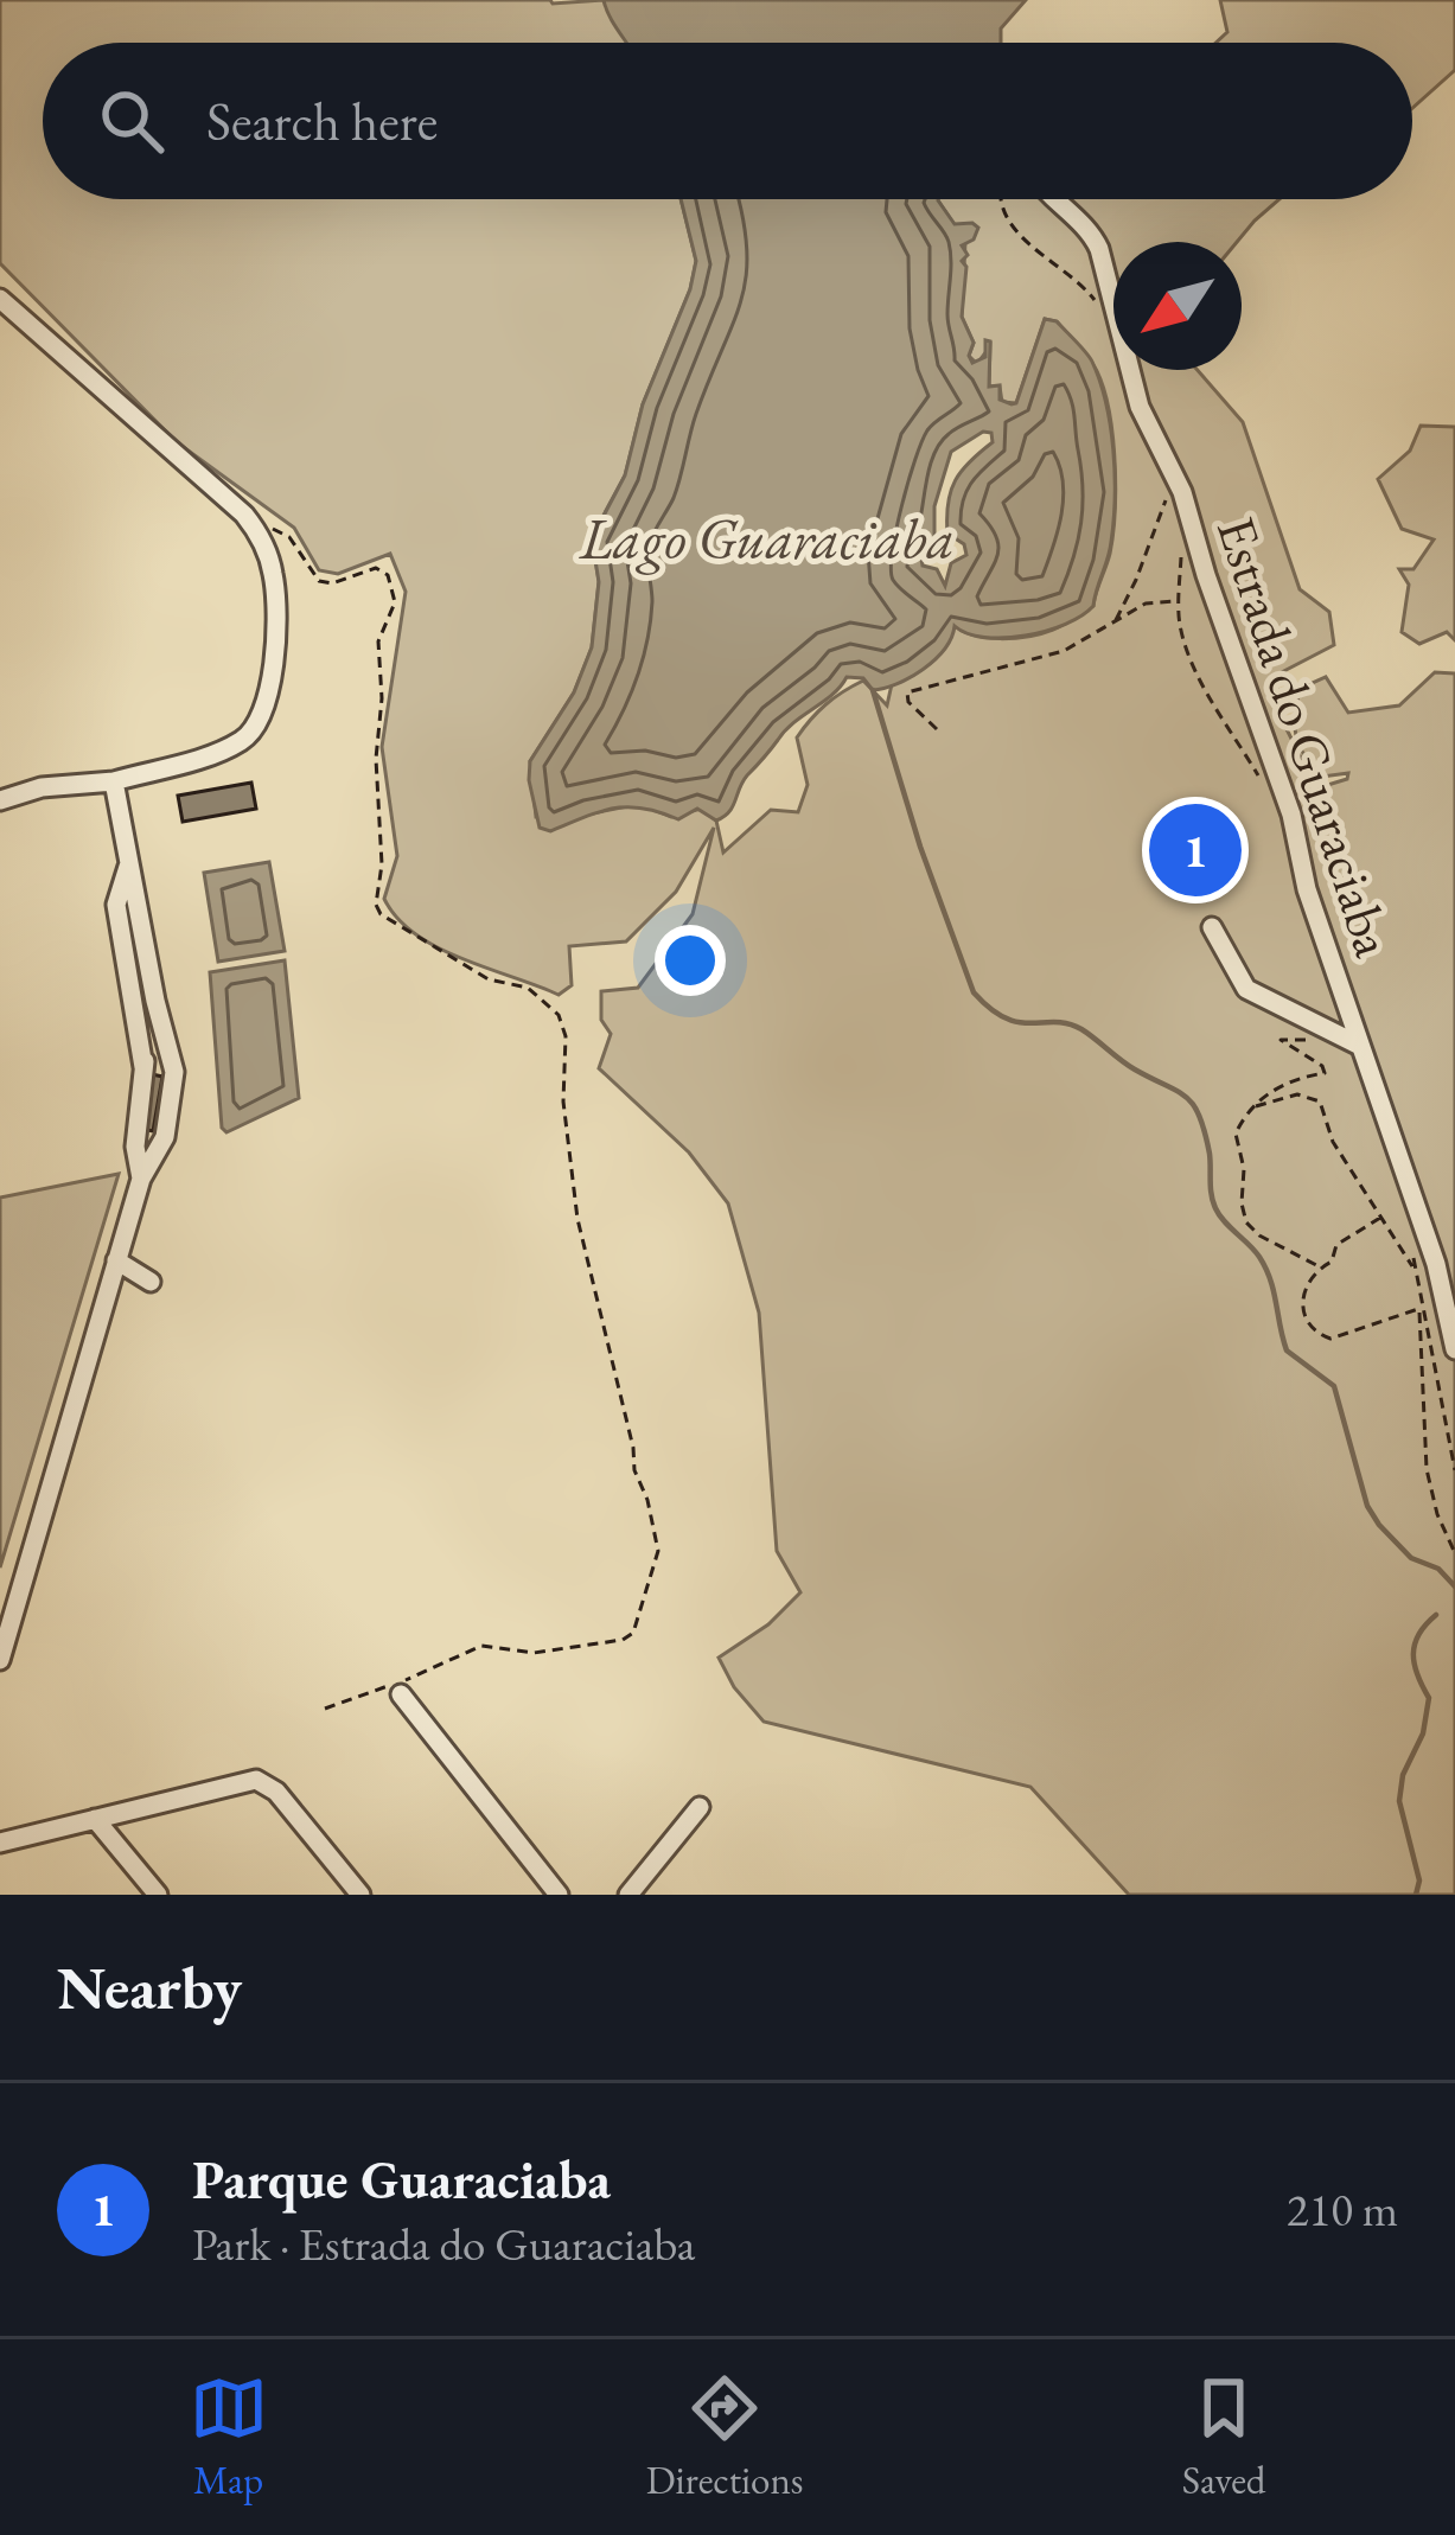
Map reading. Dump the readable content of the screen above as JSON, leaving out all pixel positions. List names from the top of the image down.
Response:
{
  "streets": {
    "street": ["Estrada do Guaraciaba"]
  },
  "water": ["Lago Guaraciaba"],
  "north": "bottom left",
  "page": {
    "search": "Search here",
    "pins": "1",
    "heading": "Nearby",
    "list": [
      {
        "mark": "1",
        "name": "Parque Guaraciaba",
        "note": "Park · Estrada do Guaraciaba",
        "value": "210 m"
      }
    ],
    "nav": ["Map", "Directions", "Saved"]
  }
}
